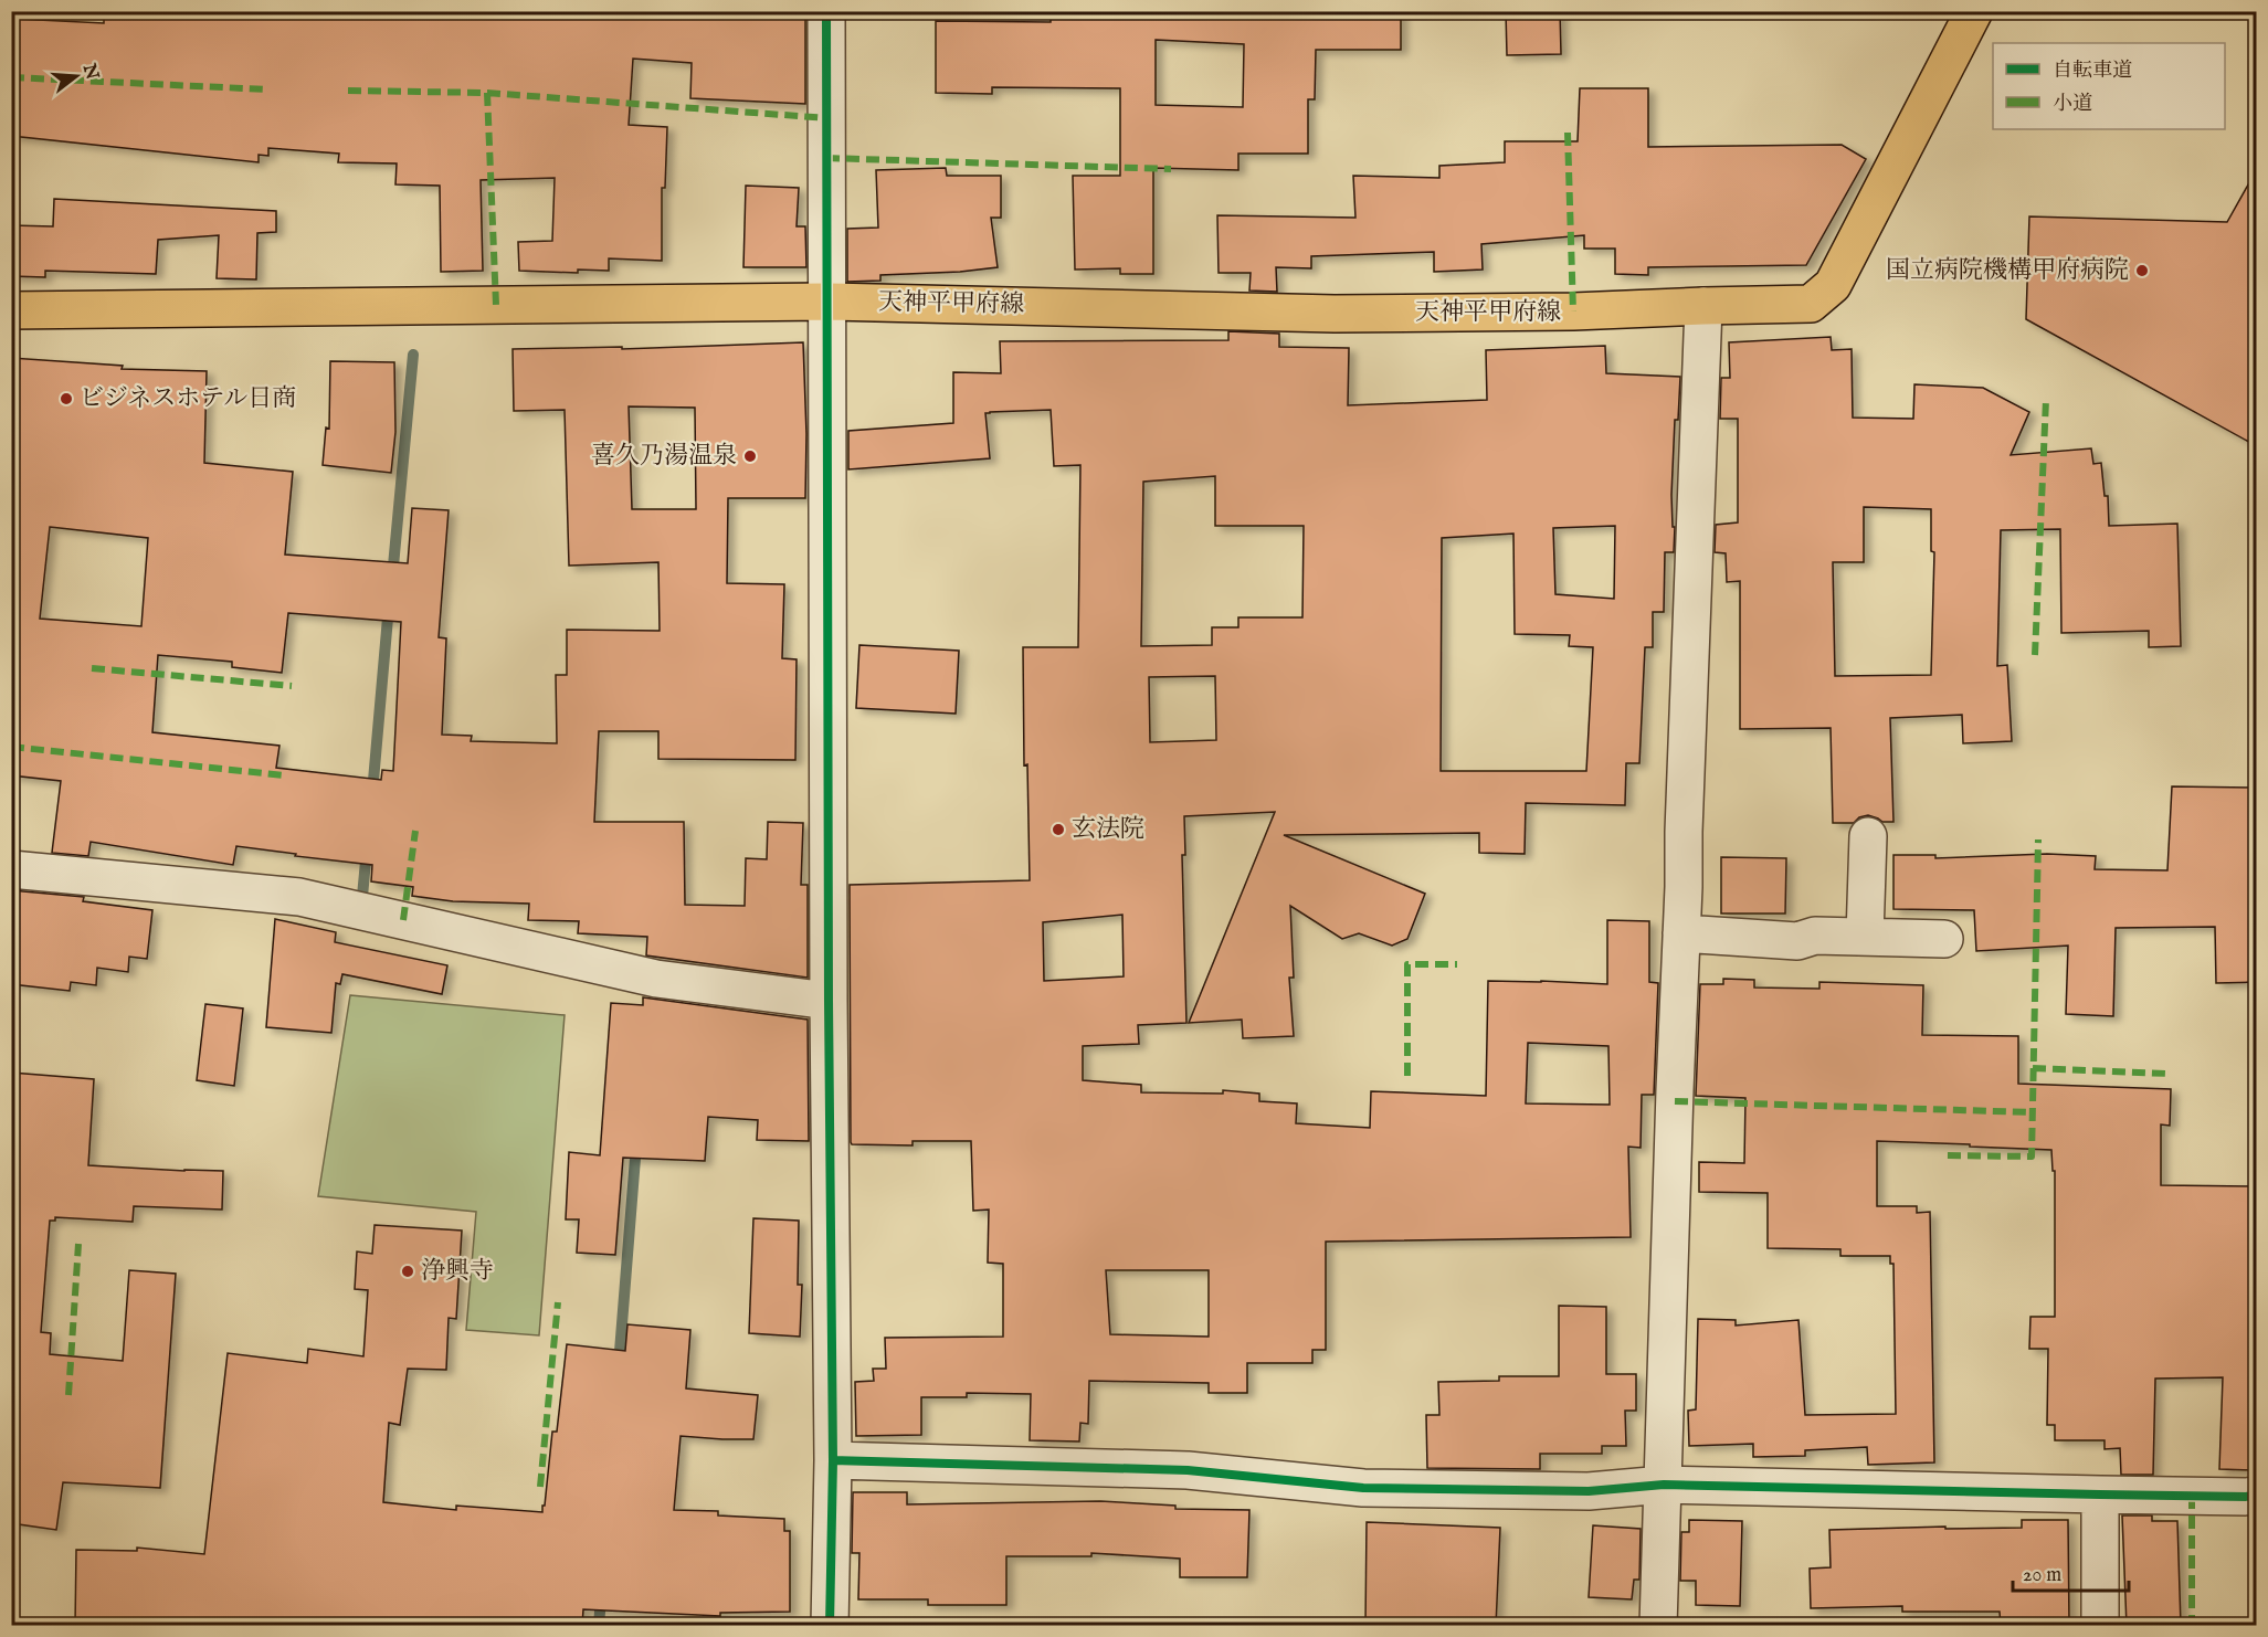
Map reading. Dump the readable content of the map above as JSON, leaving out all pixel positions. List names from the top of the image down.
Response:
{
  "streets": {
    "main road": ["天神平甲府線"]
  },
  "places": [
    "国立病院機構甲府病院",
    "ビジネスホテル日商",
    "喜久乃湯温泉",
    "玄法院",
    "浄興寺"
  ],
  "legend": ["自転車道", "小道"],
  "scale_bar": "20 m",
  "north": "right"
}
